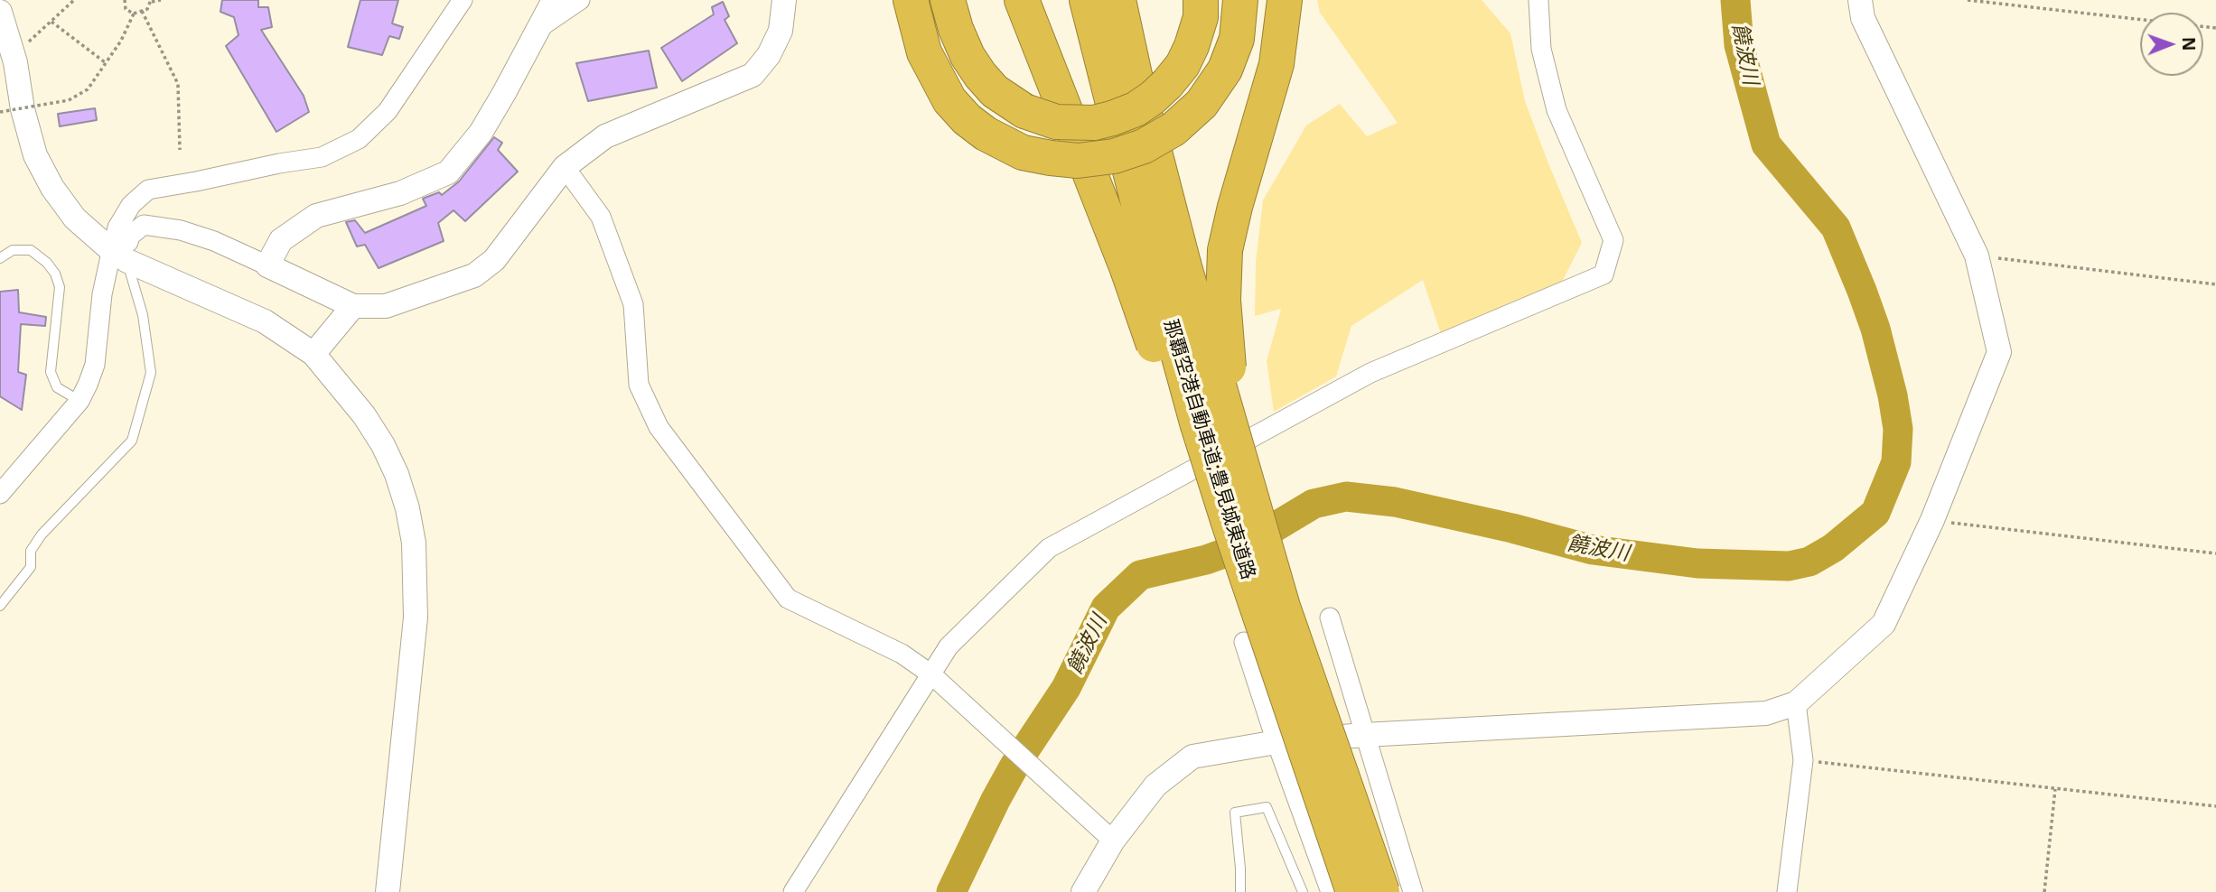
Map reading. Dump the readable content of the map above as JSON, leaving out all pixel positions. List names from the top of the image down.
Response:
{
  "streets": {
    "highway": ["那覇空港自動車道;豊見城東道路"]
  },
  "water": ["饒波川"],
  "north": "right"
}
